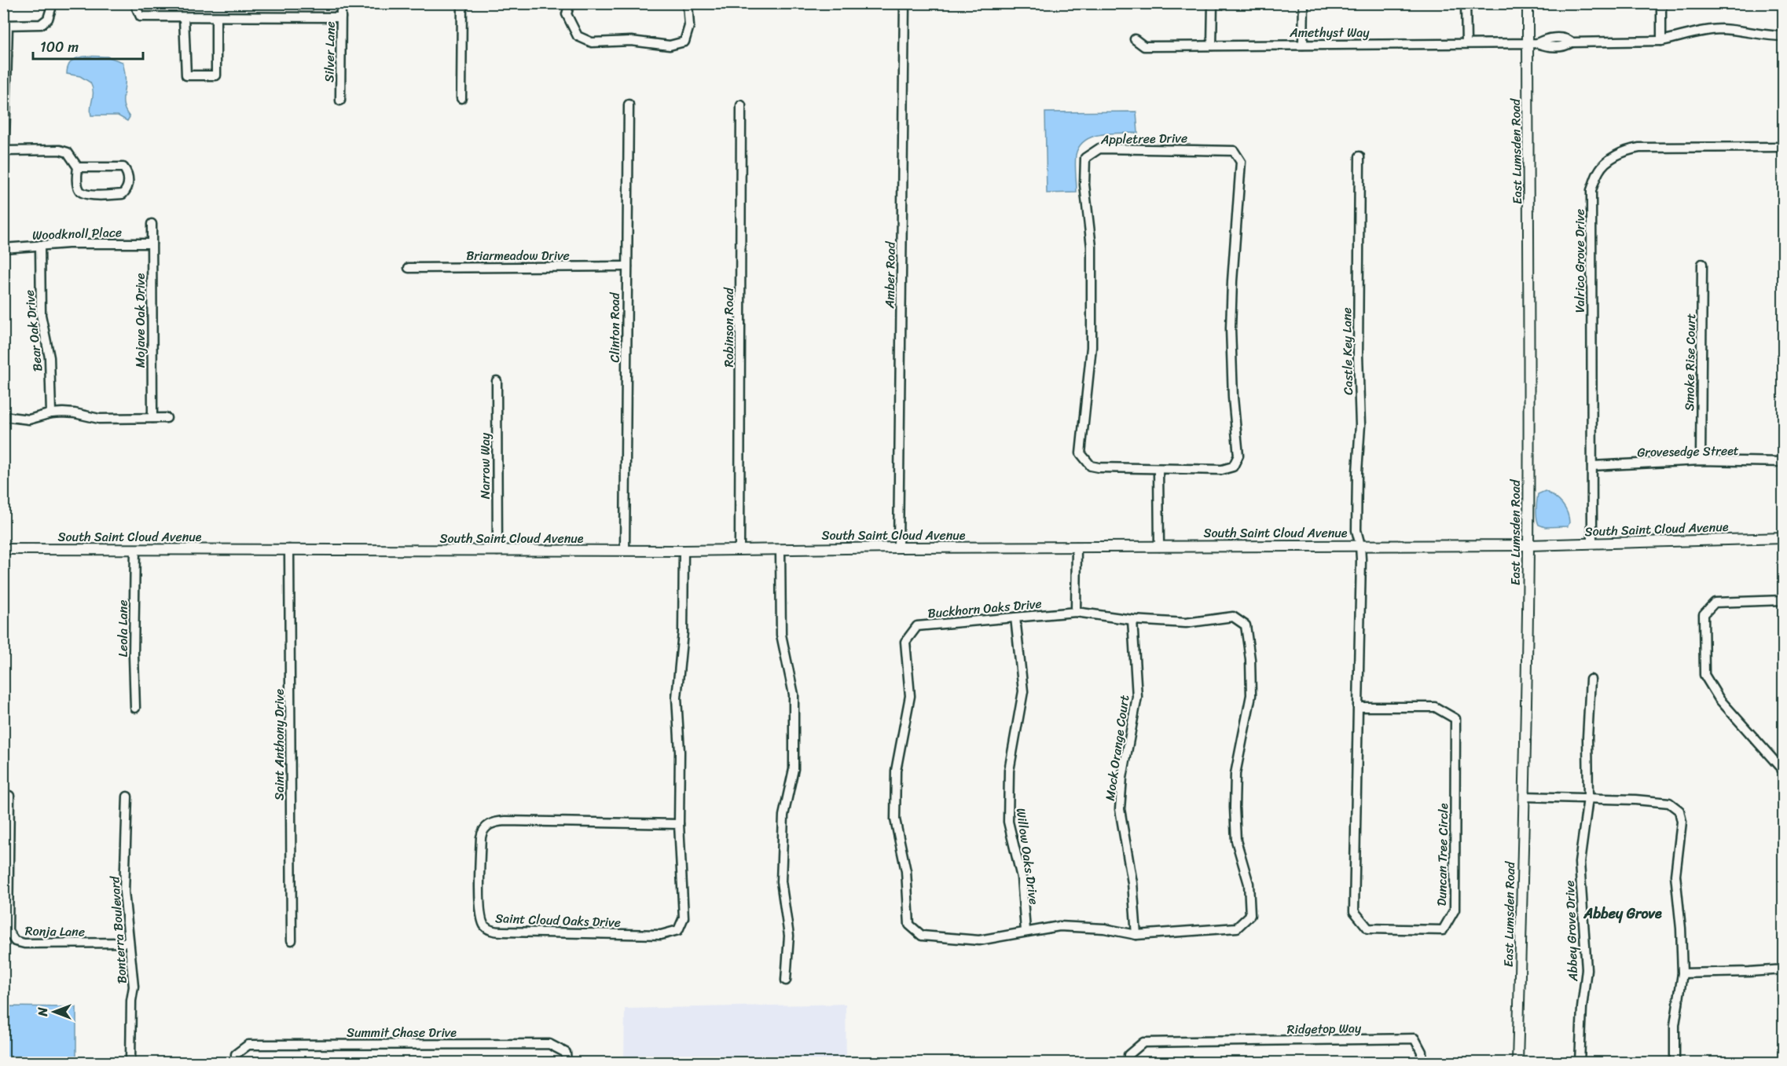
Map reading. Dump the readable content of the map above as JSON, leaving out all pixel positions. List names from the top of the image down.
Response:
{
  "streets": {
    "street": [
      "Amethyst Way",
      "Silver Lane",
      "Appletree Drive",
      "East Lumsden Road",
      "Woodknoll Place",
      "Briarmeadow Drive",
      "Valrico Grove Drive",
      "Amber Road",
      "Mojave Oak Drive",
      "Clinton Road",
      "Robinson Road",
      "Bear Oak Drive",
      "Castle Key Lane",
      "Smoke Rise Court",
      "Grovesedge Street",
      "Narrow Way",
      "South Saint Cloud Avenue",
      "Buckhorn Oaks Drive",
      "Leola Lane",
      "Saint Anthony Drive",
      "Mock Orange Court",
      "Duncan Tree Circle",
      "Willow Oaks Drive",
      "Saint Cloud Oaks Drive",
      "Bonterra Boulevard",
      "Ronja Lane",
      "Abbey Grove Drive",
      "Ridgetop Way",
      "Summit Chase Drive"
    ]
  },
  "crossings": [
    ["Amethyst Way", "East Lumsden Road"],
    ["East Lumsden Road", "South Saint Cloud Avenue"],
    ["Woodknoll Place", "Mojave Oak Drive"],
    ["Woodknoll Place", "Bear Oak Drive"],
    ["Briarmeadow Drive", "Clinton Road"],
    ["Valrico Grove Drive", "Grovesedge Street"],
    ["Valrico Grove Drive", "South Saint Cloud Avenue"],
    ["Amber Road", "South Saint Cloud Avenue"],
    ["Clinton Road", "South Saint Cloud Avenue"],
    ["Robinson Road", "South Saint Cloud Avenue"],
    ["Castle Key Lane", "South Saint Cloud Avenue"],
    ["Castle Key Lane", "Duncan Tree Circle"],
    ["Smoke Rise Court", "Grovesedge Street"],
    ["Narrow Way", "South Saint Cloud Avenue"],
    ["South Saint Cloud Avenue", "Leola Lane"],
    ["South Saint Cloud Avenue", "Saint Anthony Drive"],
    ["South Saint Cloud Avenue", "Duncan Tree Circle"],
    ["South Saint Cloud Avenue", "Saint Cloud Oaks Drive"],
    ["Buckhorn Oaks Drive", "Mock Orange Court"],
    ["Buckhorn Oaks Drive", "Willow Oaks Drive"],
    ["Bonterra Boulevard", "Ronja Lane"]
  ],
  "districts": ["Abbey Grove"],
  "scale_bar": "100 m",
  "north": "left"
}
